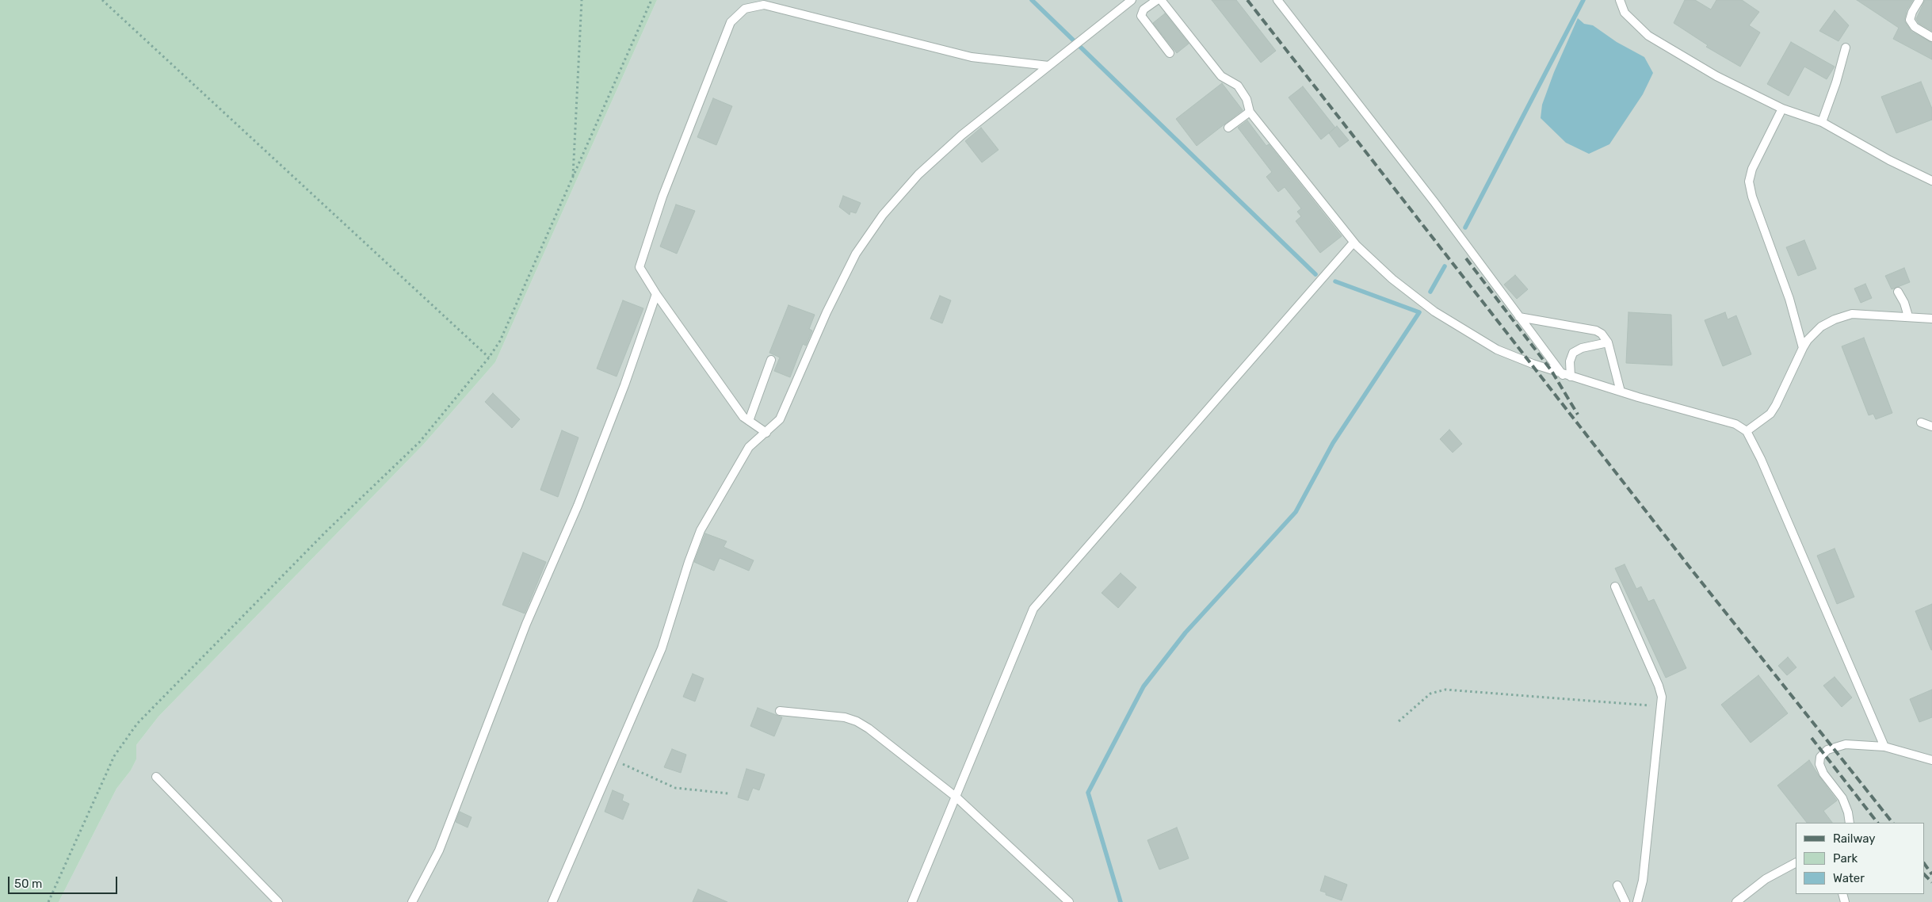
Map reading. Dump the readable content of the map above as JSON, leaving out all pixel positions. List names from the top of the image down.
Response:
{
  "legend": ["Railway", "Park", "Water"],
  "scale_bar": "50 m"
}
